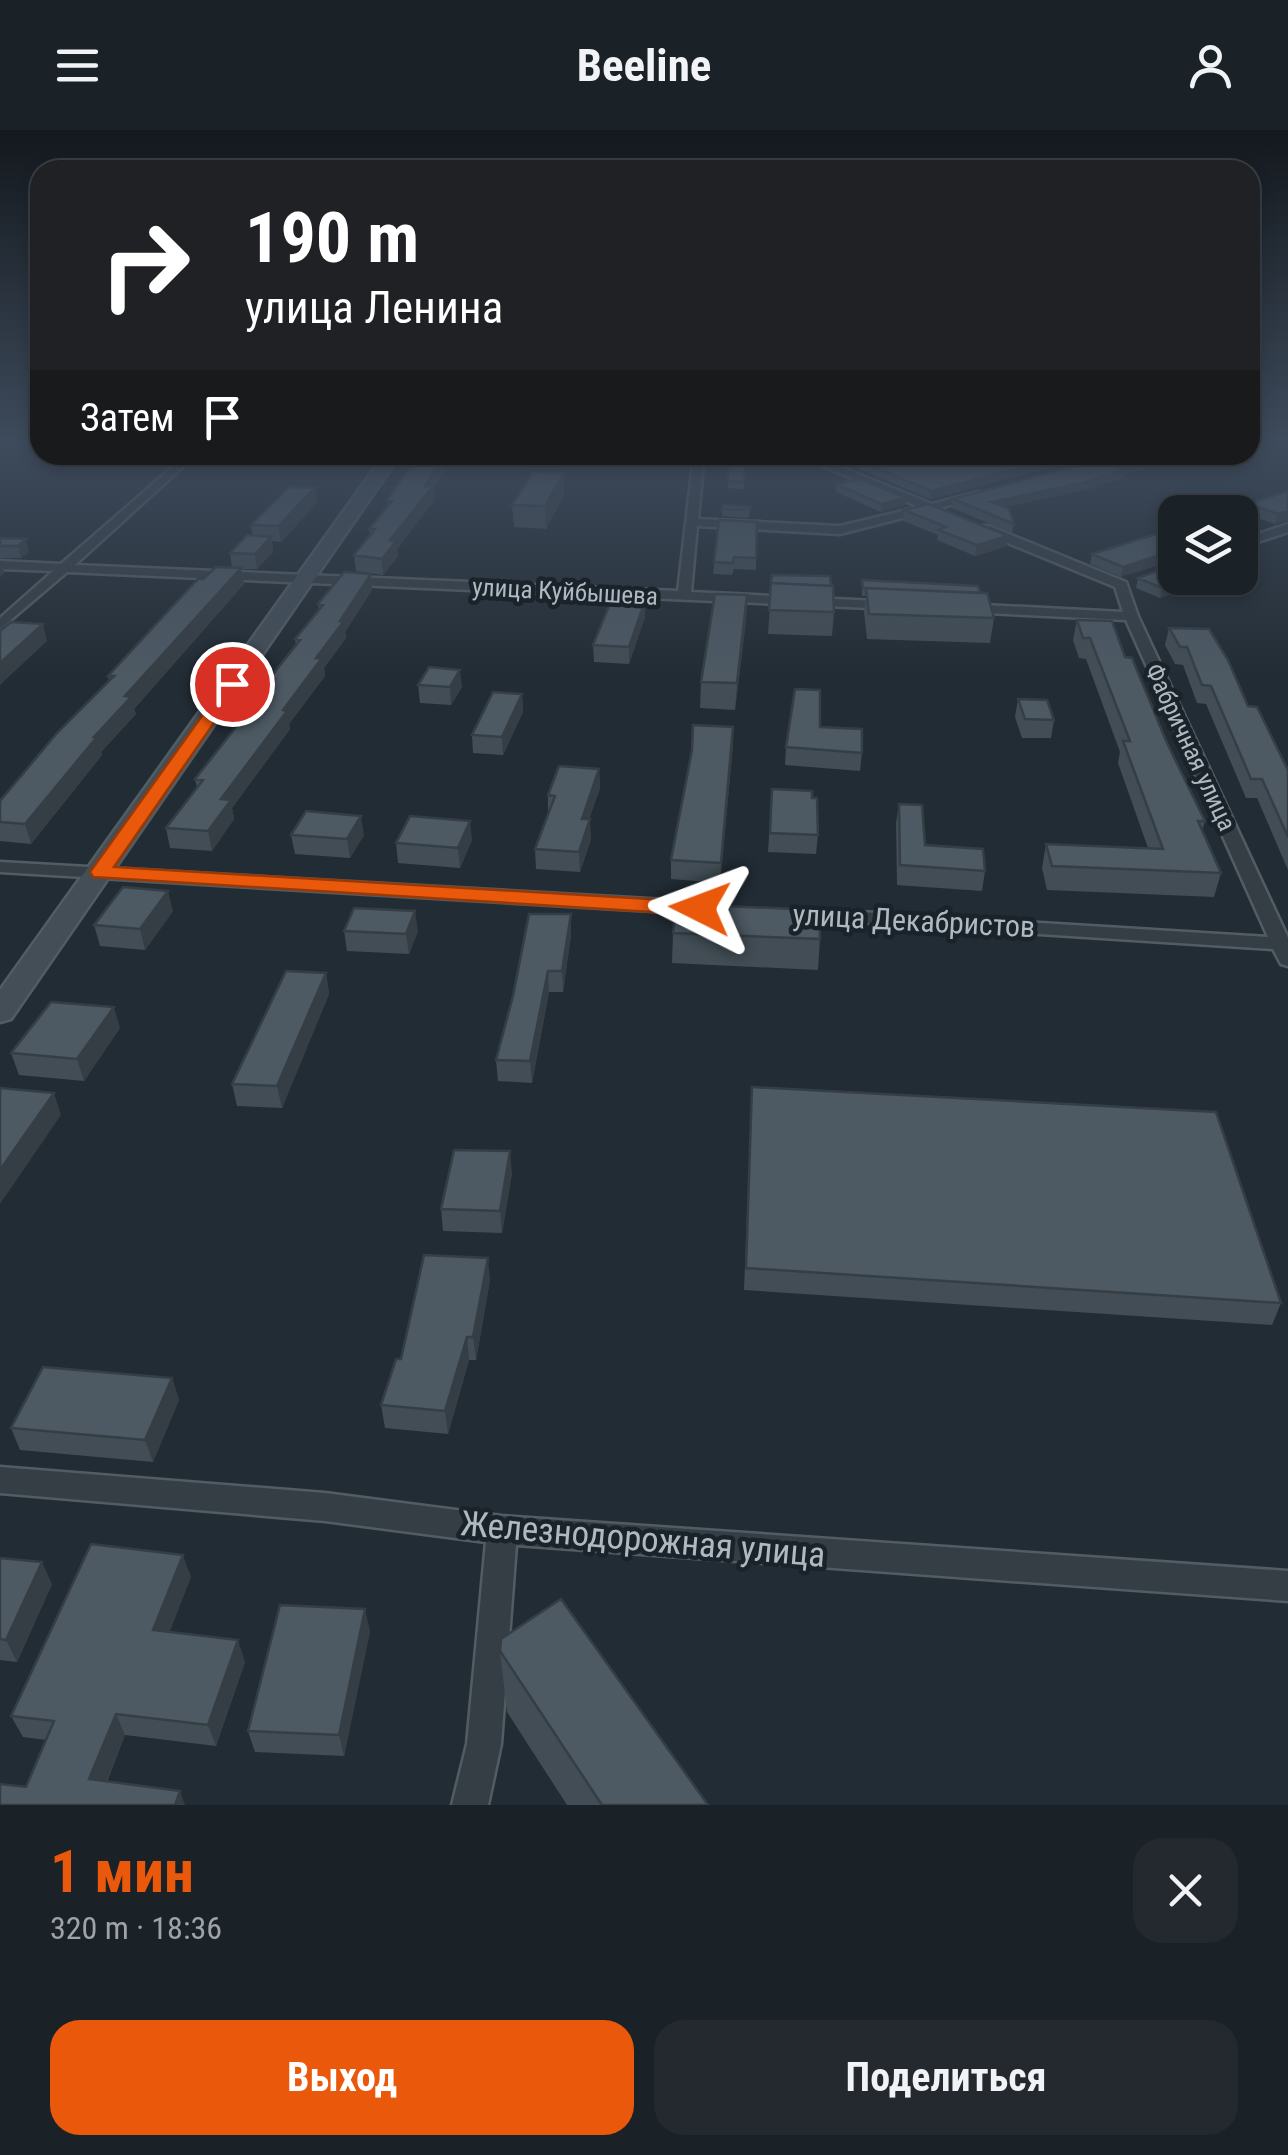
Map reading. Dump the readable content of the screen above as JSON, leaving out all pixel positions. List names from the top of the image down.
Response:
{
  "streets": {
    "street": [
      "улица Куйбышева",
      "Фабричная улица",
      "улица Декабристов",
      "Железнодорожная улица"
    ]
  },
  "crossings": [
    ["Фабричная улица", "улица Декабристов"]
  ],
  "page": {
    "header": "Beeline",
    "turn": ["190 m", "улица Ленина"],
    "then": "Затем",
    "heading": ["1 мин", "320 m · 18:36"],
    "buttons": ["Выход", "Поделиться"]
  }
}
